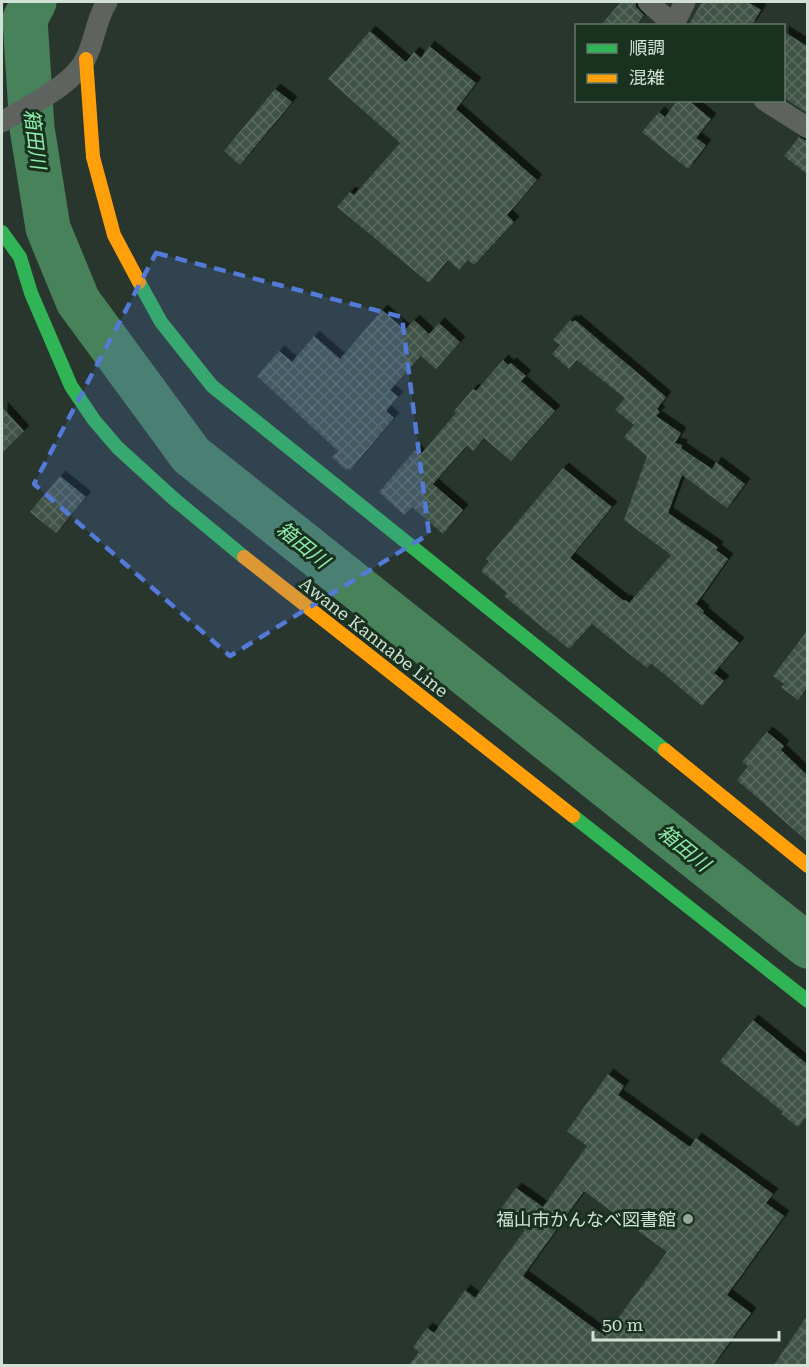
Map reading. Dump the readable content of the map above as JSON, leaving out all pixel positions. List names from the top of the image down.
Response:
{
  "streets": {
    "main road": ["Awane Kannabe Line"]
  },
  "water": ["箱田川"],
  "places": ["福山市かんなべ図書館"],
  "legend": ["順調", "混雑"],
  "scale_bar": "50 m"
}
